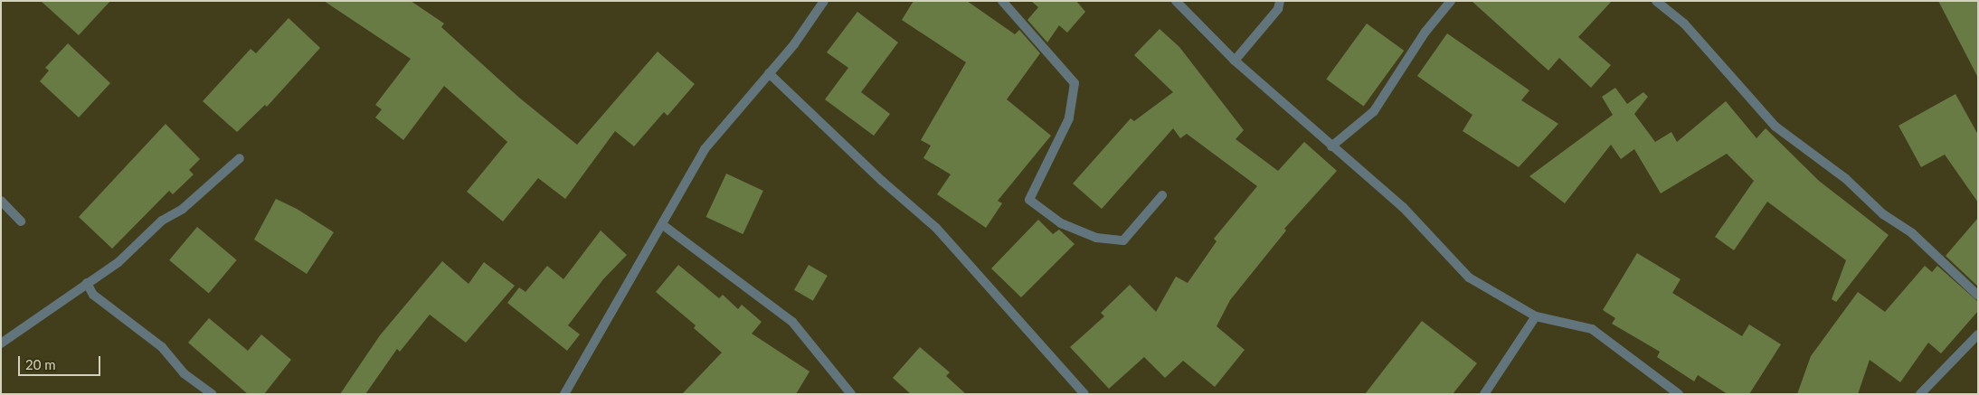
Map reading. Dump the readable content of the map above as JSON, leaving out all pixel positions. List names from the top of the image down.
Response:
{
  "scale_bar": "20 m"
}
